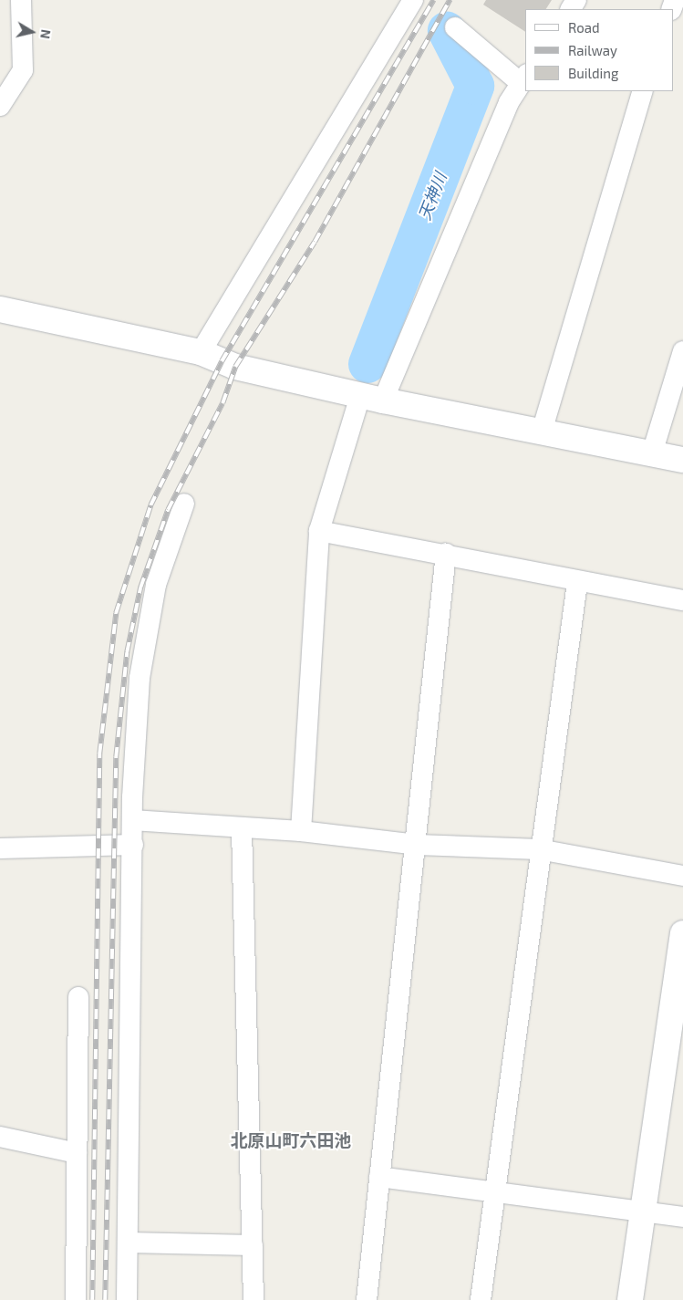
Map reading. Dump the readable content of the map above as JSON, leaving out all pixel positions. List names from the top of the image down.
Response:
{
  "districts": ["北原山町六田池"],
  "water": ["天神川"],
  "legend": ["Road", "Railway", "Building"],
  "north": "right"
}
